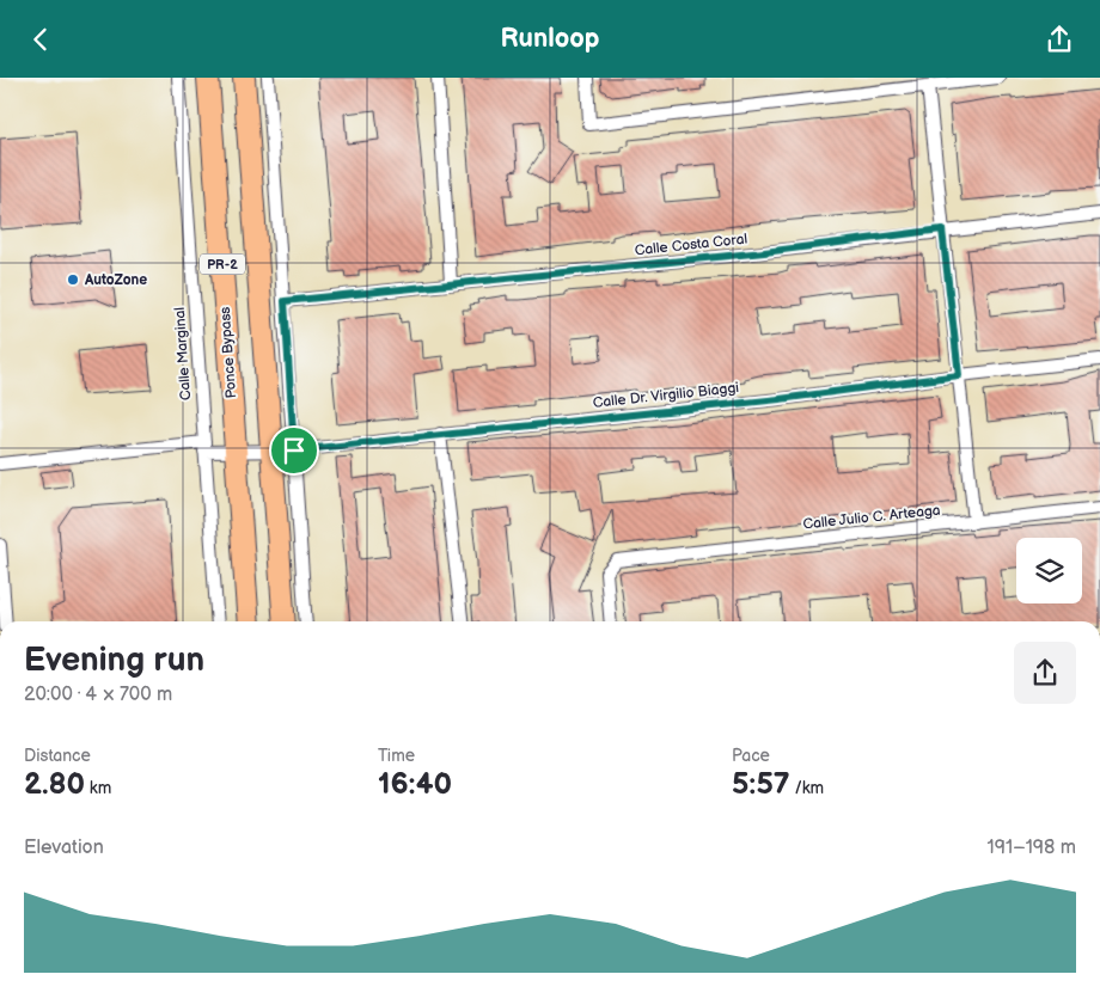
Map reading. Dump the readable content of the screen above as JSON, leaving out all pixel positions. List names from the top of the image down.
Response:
{
  "streets": {
    "highway": ["PR-2", "Ponce Bypass"],
    "street": [
      "Calle Costa Coral",
      "Calle Marginal",
      "Calle Dr. Virgilio Biaggi",
      "Calle Julio C. Arteaga"
    ]
  },
  "crossings": [
    ["PR-2", "Calle Dr. Virgilio Biaggi"],
    ["Ponce Bypass", "Calle Dr. Virgilio Biaggi"],
    ["Calle Marginal", "Calle Dr. Virgilio Biaggi"]
  ],
  "places": ["AutoZone"],
  "page": {
    "header": "Runloop",
    "heading": ["Evening run", "20:00 · 4 × 700 m"],
    "stats": [
      ["Distance", "2.80 km"],
      ["Time", "16:40"],
      ["Pace", "5:57 /km"]
    ],
    "chart": ["Elevation", "191–198 m"]
  }
}
